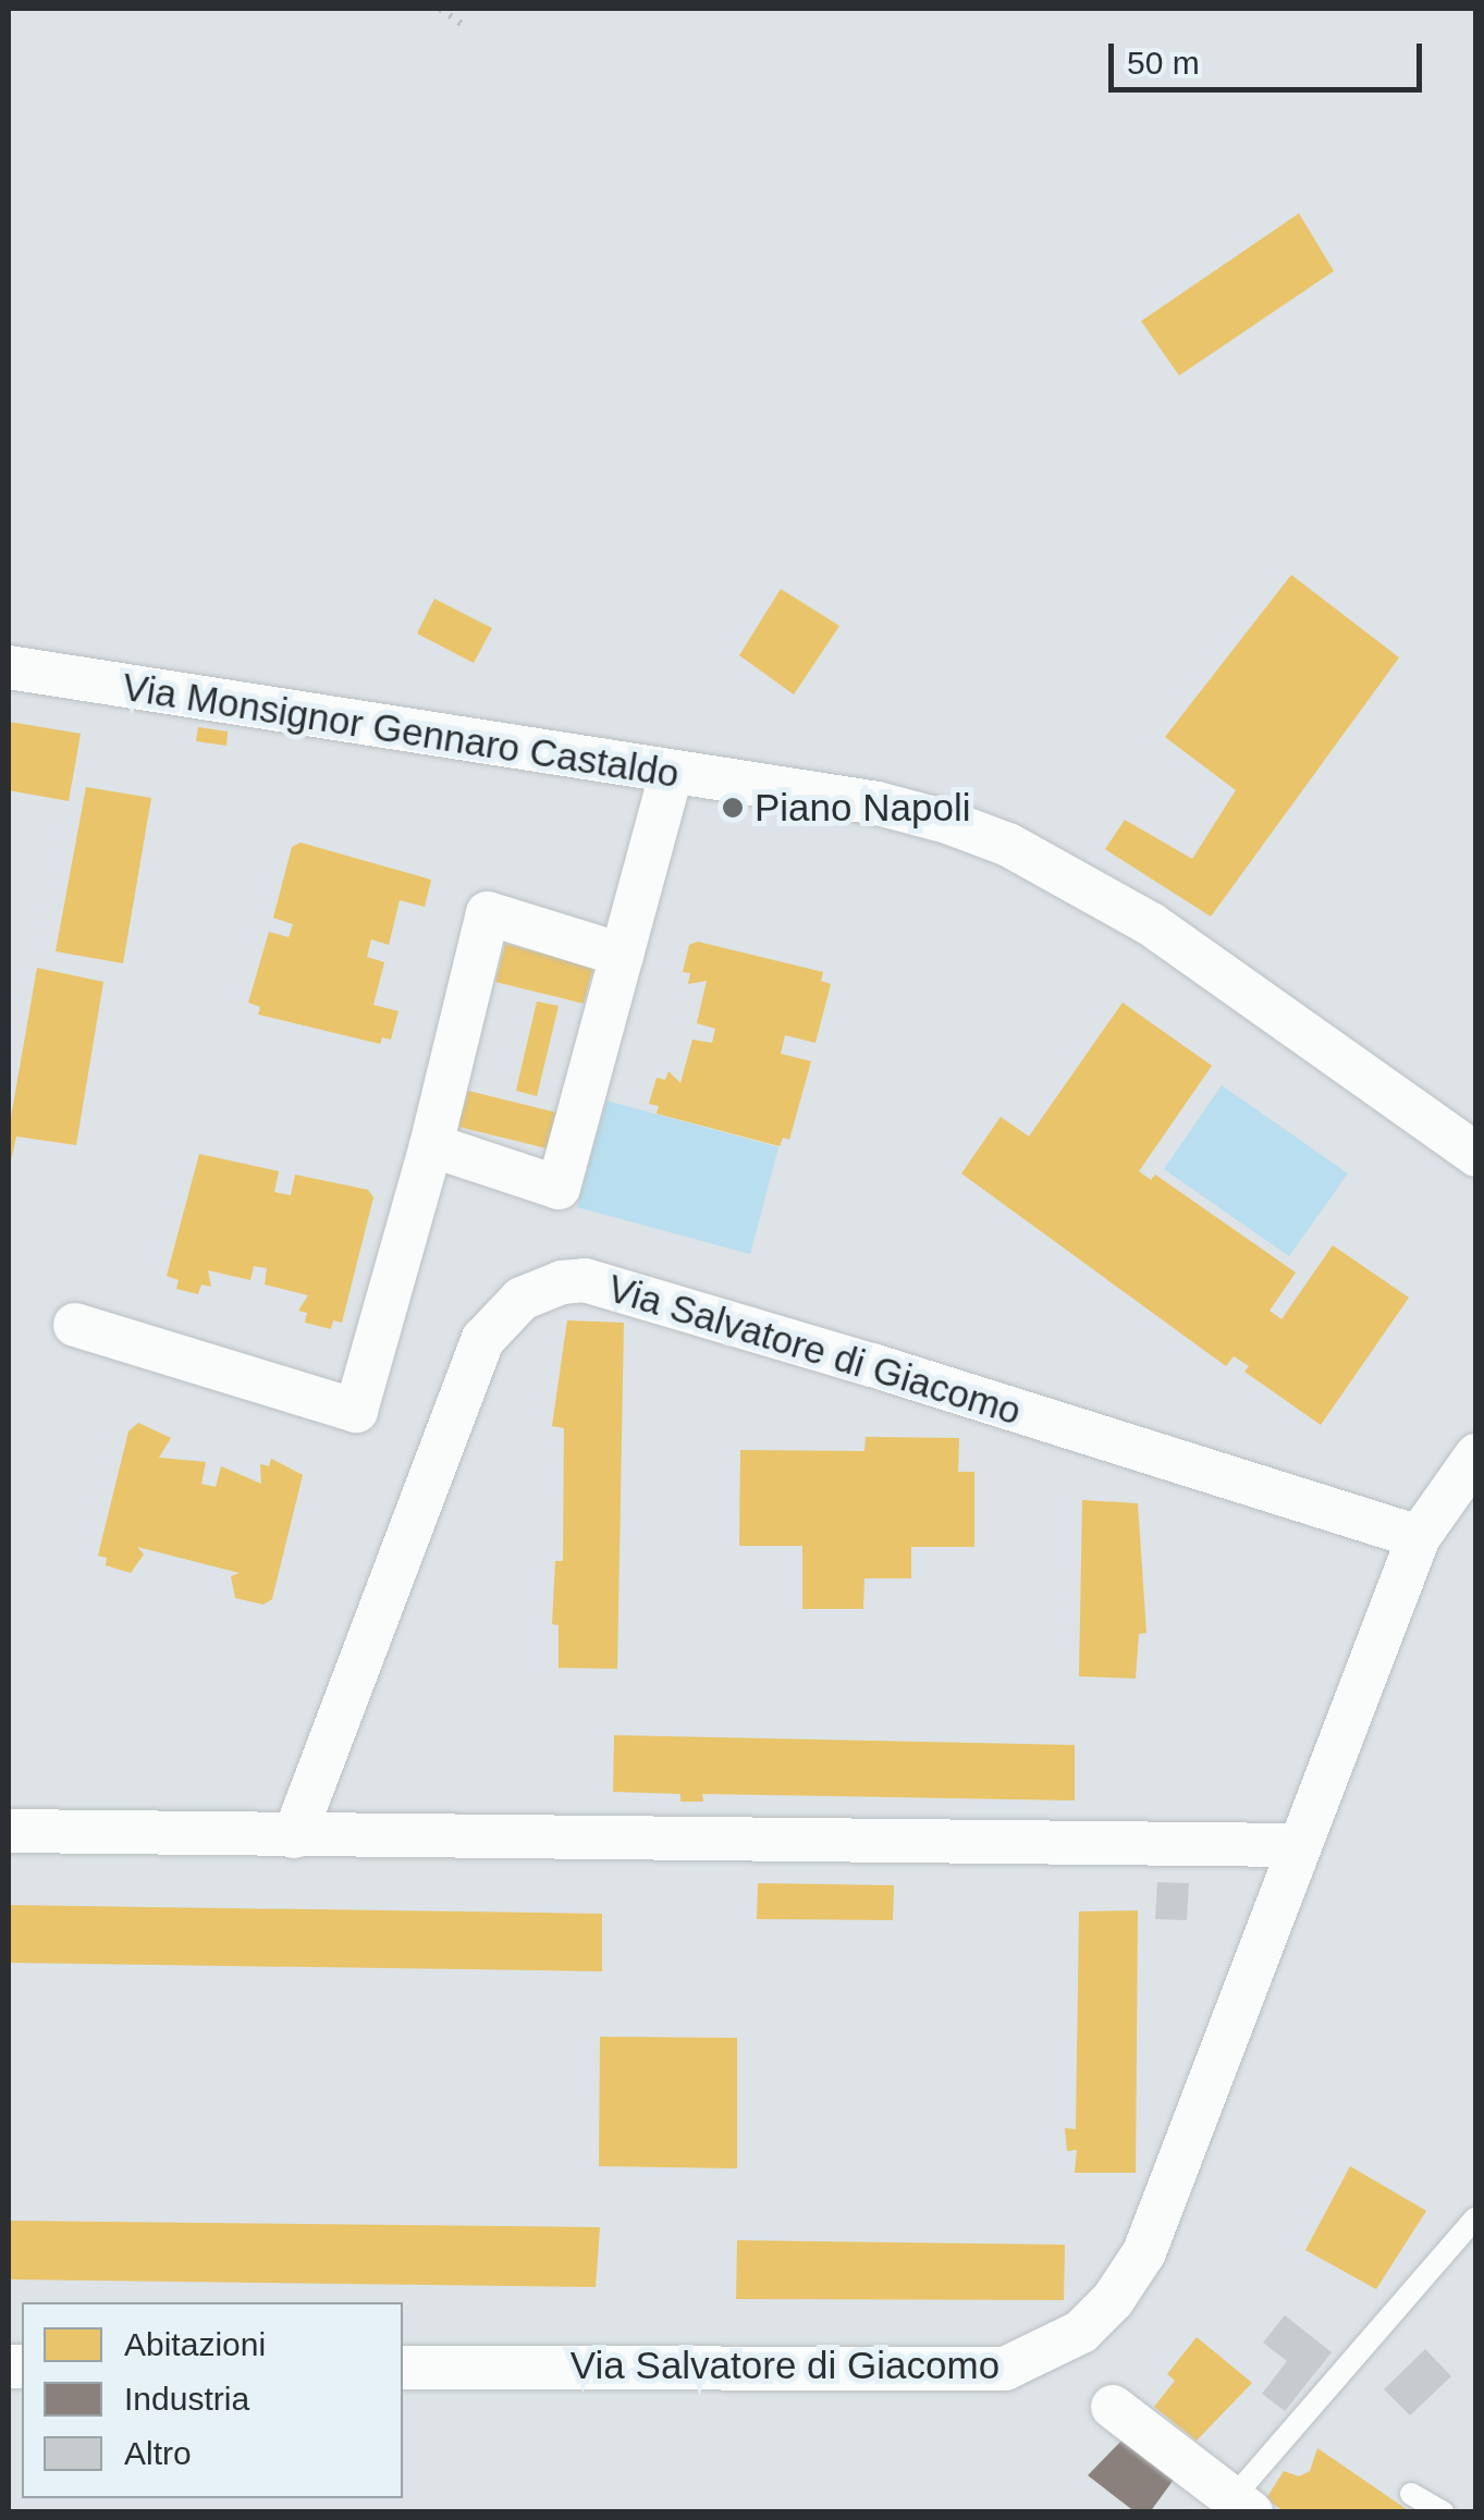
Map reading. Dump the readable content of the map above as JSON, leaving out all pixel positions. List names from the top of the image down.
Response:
{
  "streets": {
    "street": ["Via Monsignor Gennaro Castaldo", "Via Salvatore di Giacomo"]
  },
  "places": ["Piano Napoli"],
  "legend": ["Abitazioni", "Industria", "Altro"],
  "scale_bar": "50 m"
}
